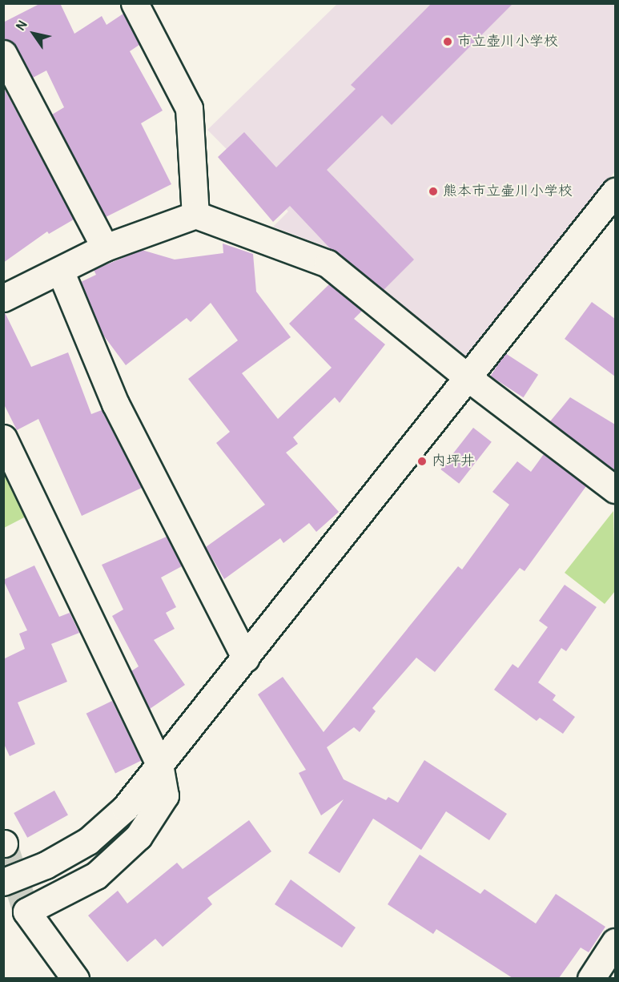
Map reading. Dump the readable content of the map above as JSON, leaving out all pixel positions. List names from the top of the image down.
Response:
{
  "places": ["市立壺川小学校", "熊本市立壷川小学校", "内坪井"],
  "north": "top left"
}
